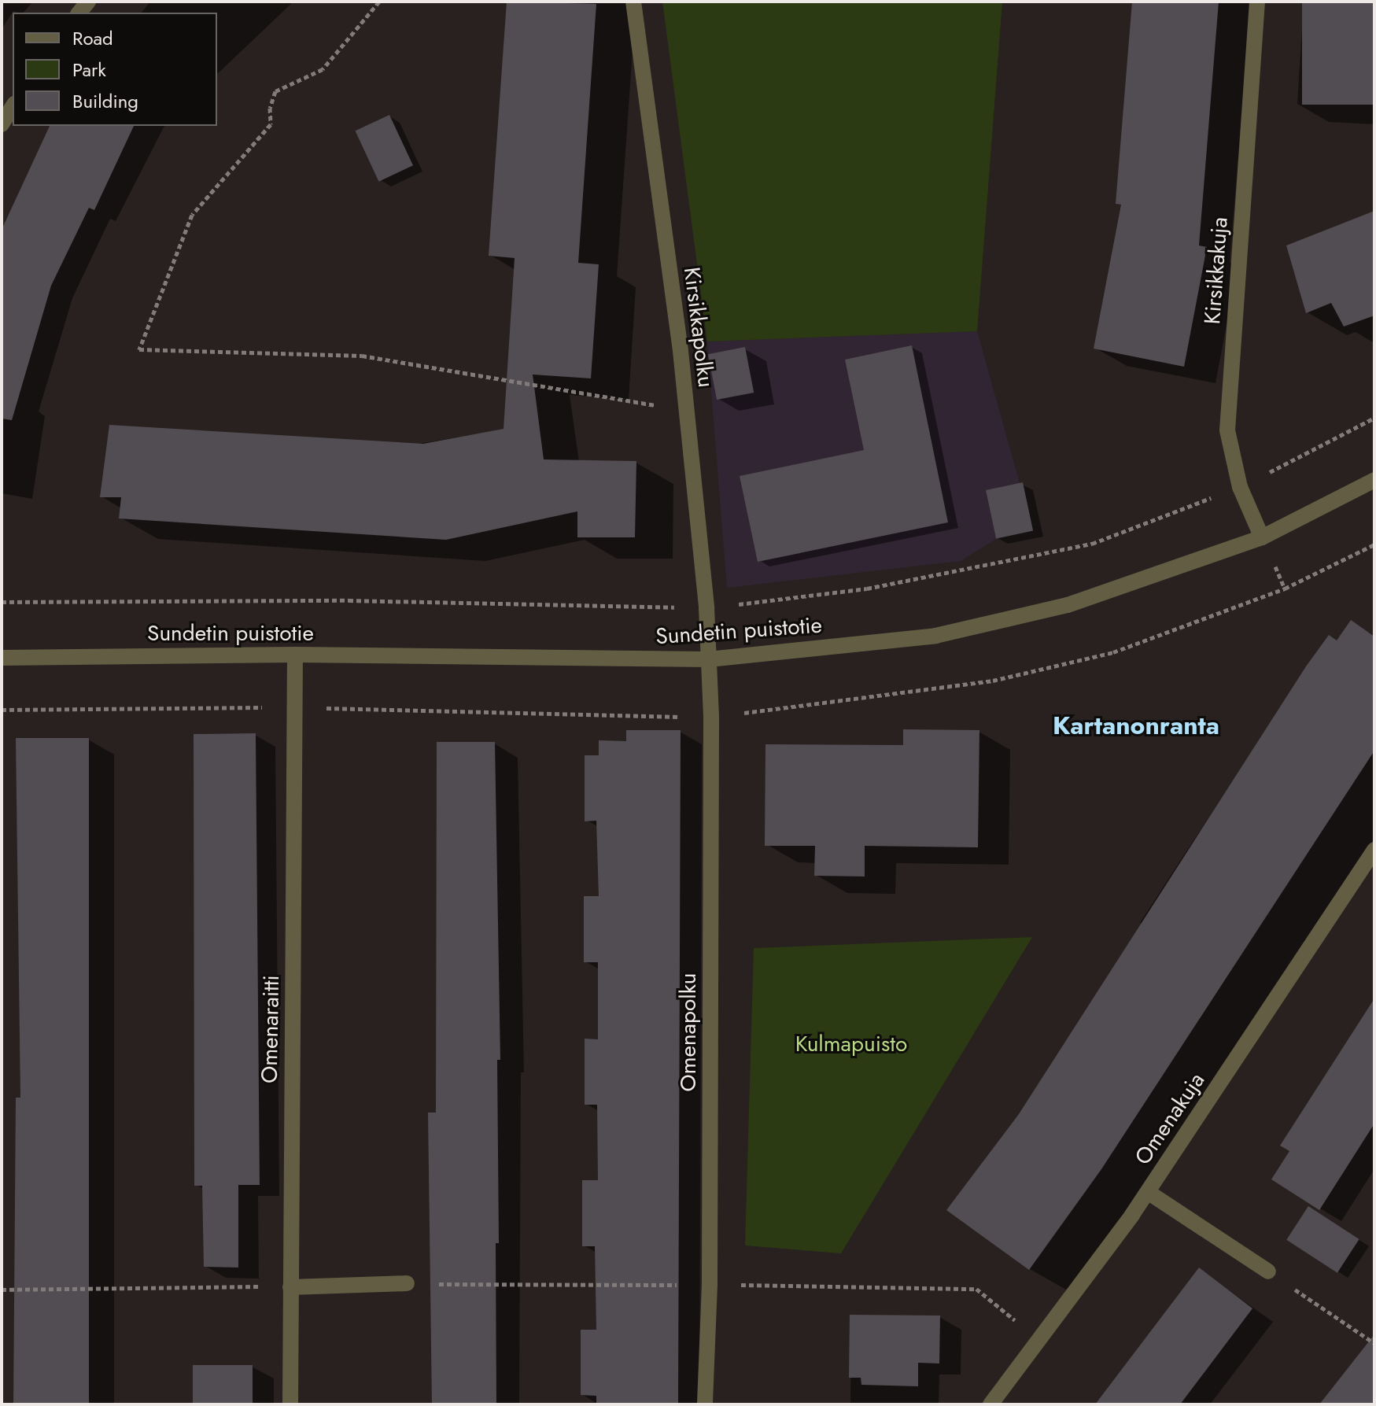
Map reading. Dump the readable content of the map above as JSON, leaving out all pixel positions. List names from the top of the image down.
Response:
{
  "streets": {
    "street": [
      "Kirsikkakuja",
      "Kirsikkapolku",
      "Sundetin puistotie",
      "Omenaraitti",
      "Omenapolku",
      "Omenakuja"
    ]
  },
  "crossings": [
    ["Kirsikkakuja", "Sundetin puistotie"],
    ["Kirsikkapolku", "Sundetin puistotie"],
    ["Kirsikkapolku", "Omenapolku"],
    ["Sundetin puistotie", "Omenaraitti"],
    ["Sundetin puistotie", "Omenapolku"]
  ],
  "districts": ["Kartanonranta"],
  "parks": ["Kulmapuisto"],
  "legend": ["Road", "Park", "Building"]
}
